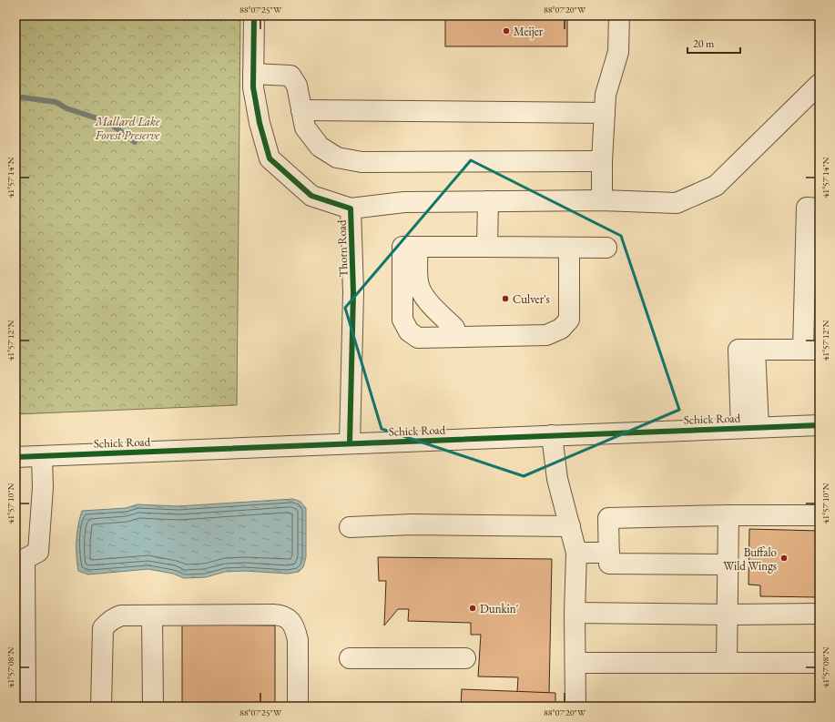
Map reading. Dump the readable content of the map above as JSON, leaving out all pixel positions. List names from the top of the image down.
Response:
{
  "streets": {
    "street": ["Thorn Road", "Schick Road"]
  },
  "crossings": [
    ["Thorn Road", "Schick Road"]
  ],
  "parks": ["Mallard Lake Forest Preserve"],
  "places": [
    "Meijer",
    "Culver's",
    "Buffalo Wild Wings",
    "Dunkin'"
  ],
  "scale_bar": "20 m",
  "coordinates": [
    "88°07'25\"W",
    "88°07'20\"W",
    "41°57'14\"N",
    "41°57'12\"N",
    "41°57'10\"N",
    "41°57'08\"N"
  ]
}
